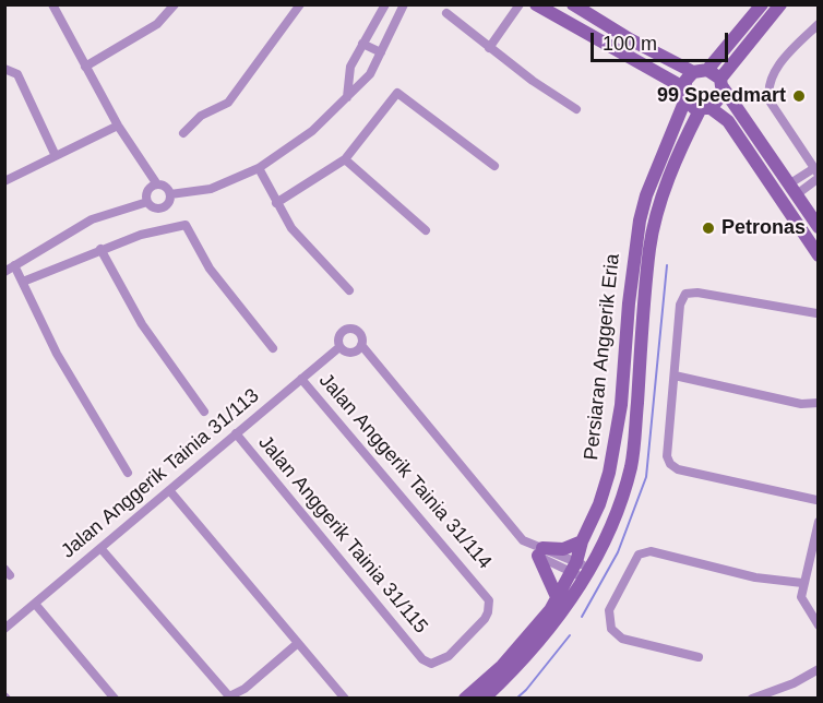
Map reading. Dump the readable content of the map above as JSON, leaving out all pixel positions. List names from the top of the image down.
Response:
{
  "streets": {
    "main road": ["Persiaran Anggerik Eria"],
    "street": ["Jalan Anggerik Tainia 31/114", "Jalan Anggerik Tainia 31/113", "Jalan Anggerik Tainia 31/115"]
  },
  "crossings": [
    ["Jalan Anggerik Tainia 31/114", "Jalan Anggerik Tainia 31/113"],
    ["Jalan Anggerik Tainia 31/114", "Jalan Anggerik Tainia 31/115"],
    ["Jalan Anggerik Tainia 31/113", "Jalan Anggerik Tainia 31/115"]
  ],
  "places": ["99 Speedmart", "Petronas"],
  "scale_bar": "100 m"
}
